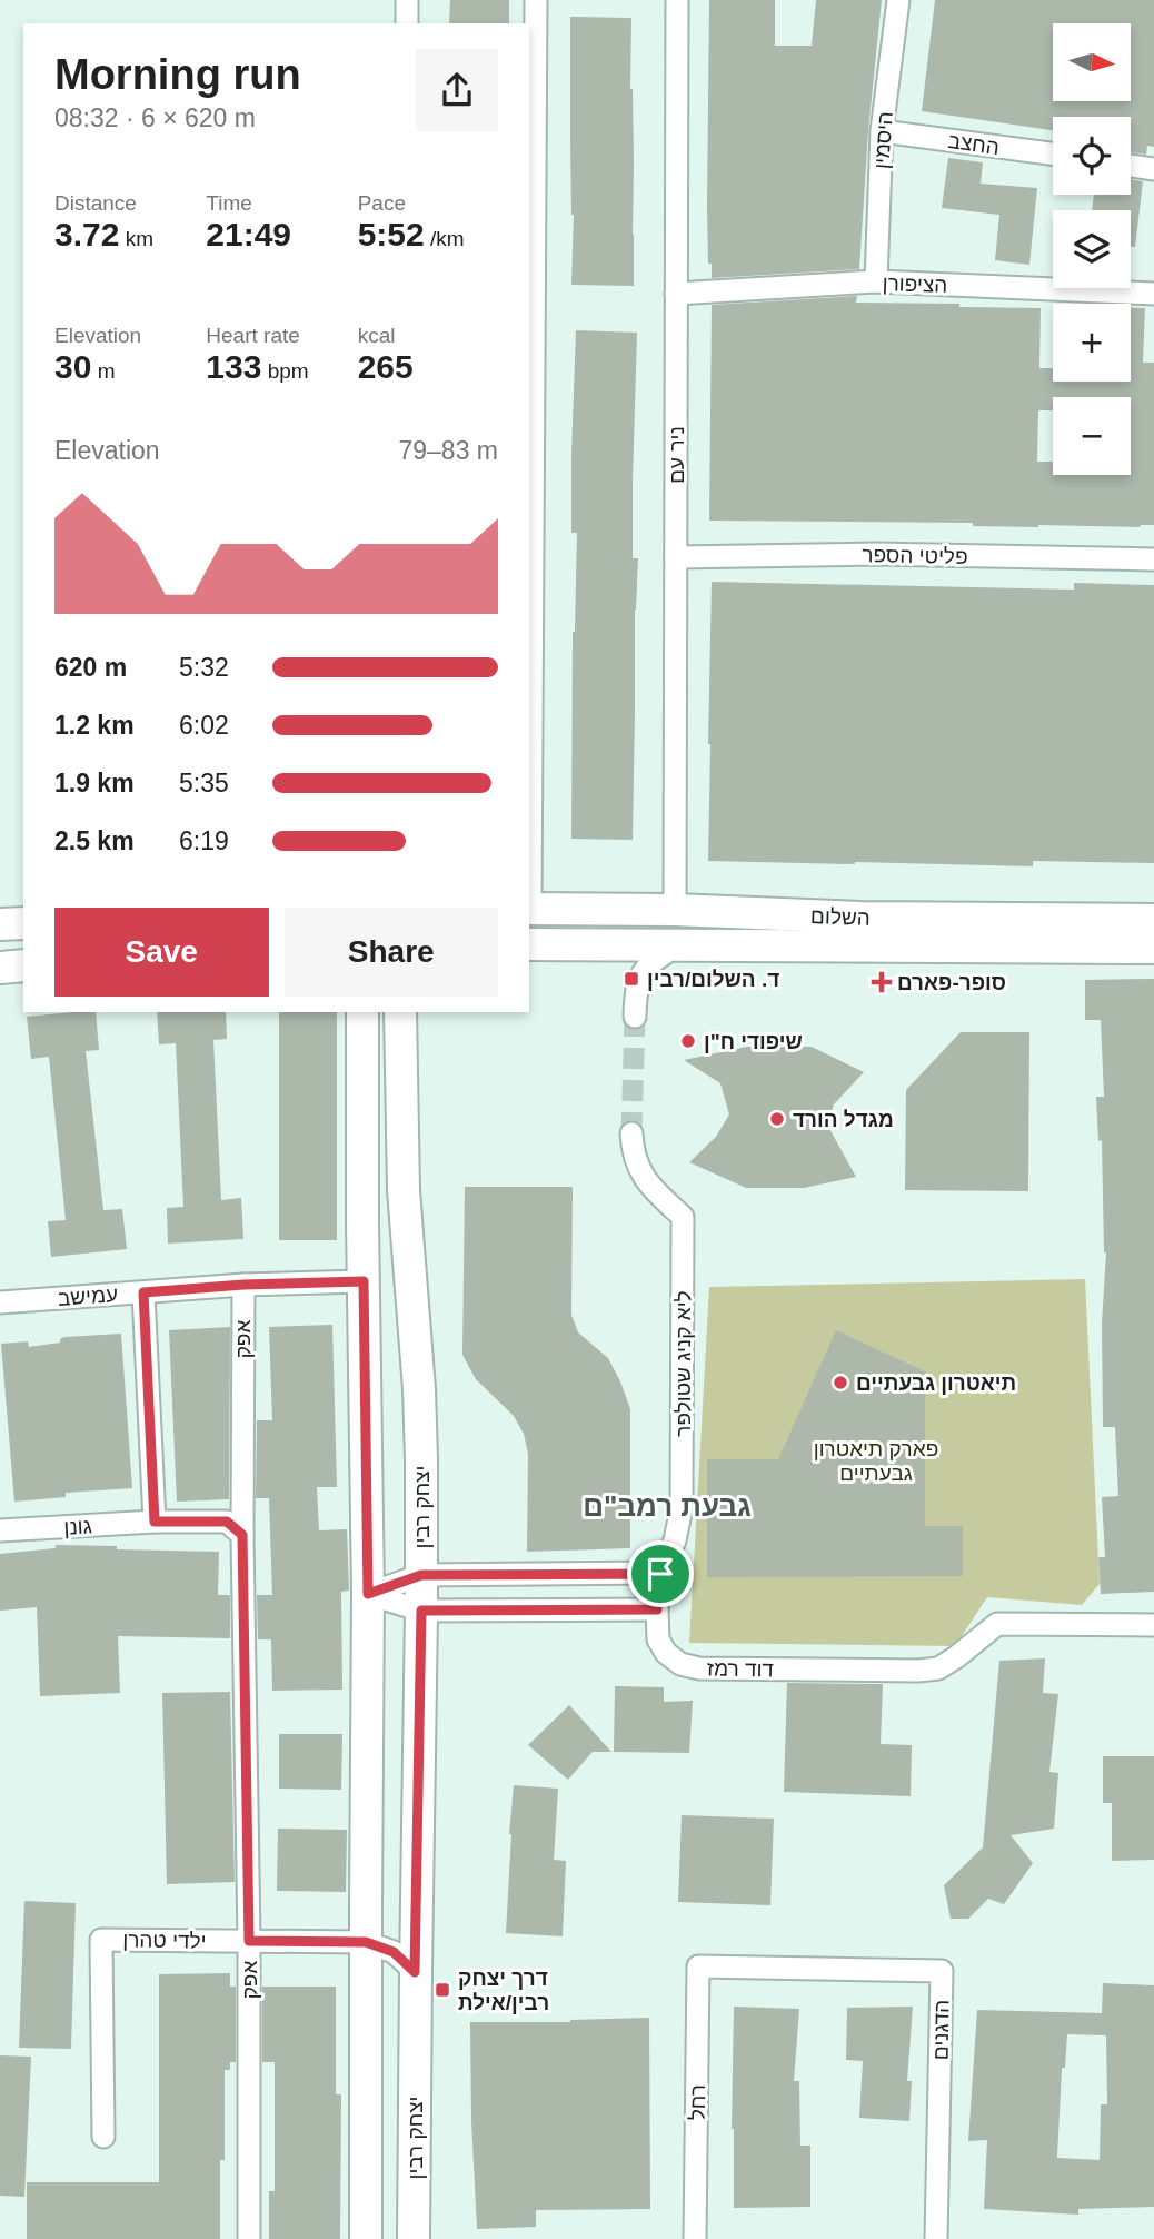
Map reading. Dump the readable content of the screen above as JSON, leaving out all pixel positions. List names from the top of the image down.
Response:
{
  "streets": {
    "main road": ["השלום", "יצחק רבין"],
    "street": [
      "היסמין",
      "החצב",
      "הציפורן",
      "ניר עם",
      "פליטי הספר",
      "עמישב",
      "אפק",
      "ליא קניג שטולפר",
      "גונן",
      "דוד רמז",
      "ילדי טהרן",
      "הדגנים",
      "רחל"
    ]
  },
  "crossings": [
    ["היסמין", "החצב"],
    ["היסמין", "הציפורן"],
    ["הציפורן", "ניר עם"],
    ["ניר עם", "פליטי הספר"],
    ["ניר עם", "השלום"],
    ["עמישב", "אפק"],
    ["אפק", "ילדי טהרן"],
    ["ליא קניג שטולפר", "דוד רמז"],
    ["יצחק רבין", "ילדי טהרן"],
    ["הדגנים", "רחל"]
  ],
  "districts": ["גבעת רמב\"ם"],
  "parks": ["פארק תיאטרון גבעתיים"],
  "places": {
    "transit": ["ד. השלום/רבין", "דרך יצחק רבין/אילת"],
    "health": ["סופר-פארם"],
    "other": ["שיפודי ח\"ן", "מגדל הורד", "תיאטרון גבעתיים"]
  },
  "north": "right",
  "page": {
    "map_buttons": ["+", "−"],
    "heading": ["Morning run", "08:32 · 6 × 620 m"],
    "stats": [
      ["Distance", "3.72 km"],
      ["Time", "21:49"],
      ["Pace", "5:52 /km"],
      ["Elevation", "30 m"],
      ["Heart rate", "133 bpm"],
      ["kcal", "265"]
    ],
    "chart": ["Elevation", "79–83 m"],
    "list": [
      {
        "name": "620 m",
        "note": "5:32"
      },
      {
        "name": "1.2 km",
        "note": "6:02"
      },
      {
        "name": "1.9 km",
        "note": "5:35"
      },
      {
        "name": "2.5 km",
        "note": "6:19"
      }
    ],
    "buttons": ["Save", "Share"]
  }
}
